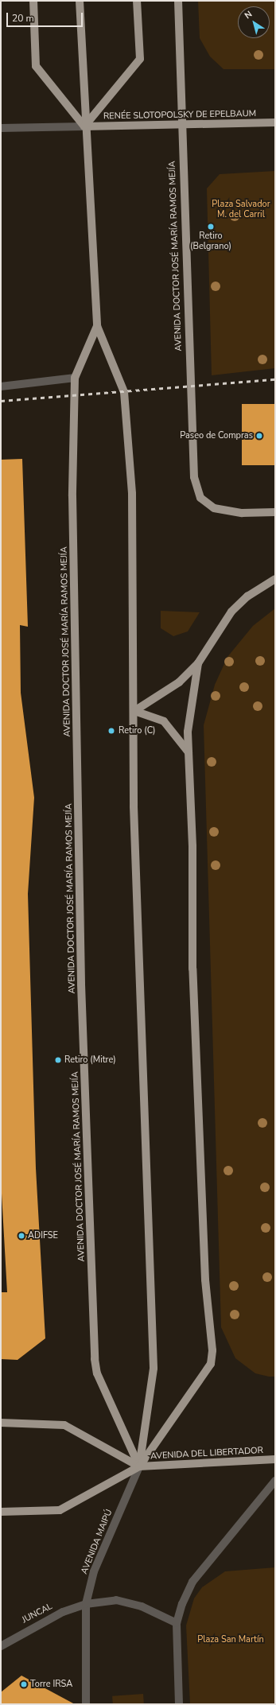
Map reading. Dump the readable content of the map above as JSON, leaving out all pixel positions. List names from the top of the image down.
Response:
{
  "streets": {
    "main road": ["RENÉE SLOTOPOLSKY DE EPELBAUM", "AVENIDA DOCTOR JOSÉ MARÍA RAMOS MEJÍA", "AVENIDA DEL LIBERTADOR"],
    "street": ["AVENIDA MAIPÚ", "JUNCAL"]
  },
  "crossings": [
    ["RENÉE SLOTOPOLSKY DE EPELBAUM", "AVENIDA DOCTOR JOSÉ MARÍA RAMOS MEJÍA"],
    ["AVENIDA DOCTOR JOSÉ MARÍA RAMOS MEJÍA", "AVENIDA DEL LIBERTADOR"],
    ["AVENIDA DOCTOR JOSÉ MARÍA RAMOS MEJÍA", "AVENIDA MAIPÚ"],
    ["AVENIDA DEL LIBERTADOR", "AVENIDA MAIPÚ"],
    ["AVENIDA MAIPÚ", "JUNCAL"]
  ],
  "parks": ["Plaza Salvador M. del Carril", "Plaza San Martín"],
  "places": [
    "Retiro (Belgrano)",
    "Paseo de Compras",
    "Retiro (C)",
    "Retiro (Mitre)",
    "ADIFSE",
    "Torre IRSA"
  ],
  "scale_bar": "20 m",
  "north": "top left"
}
